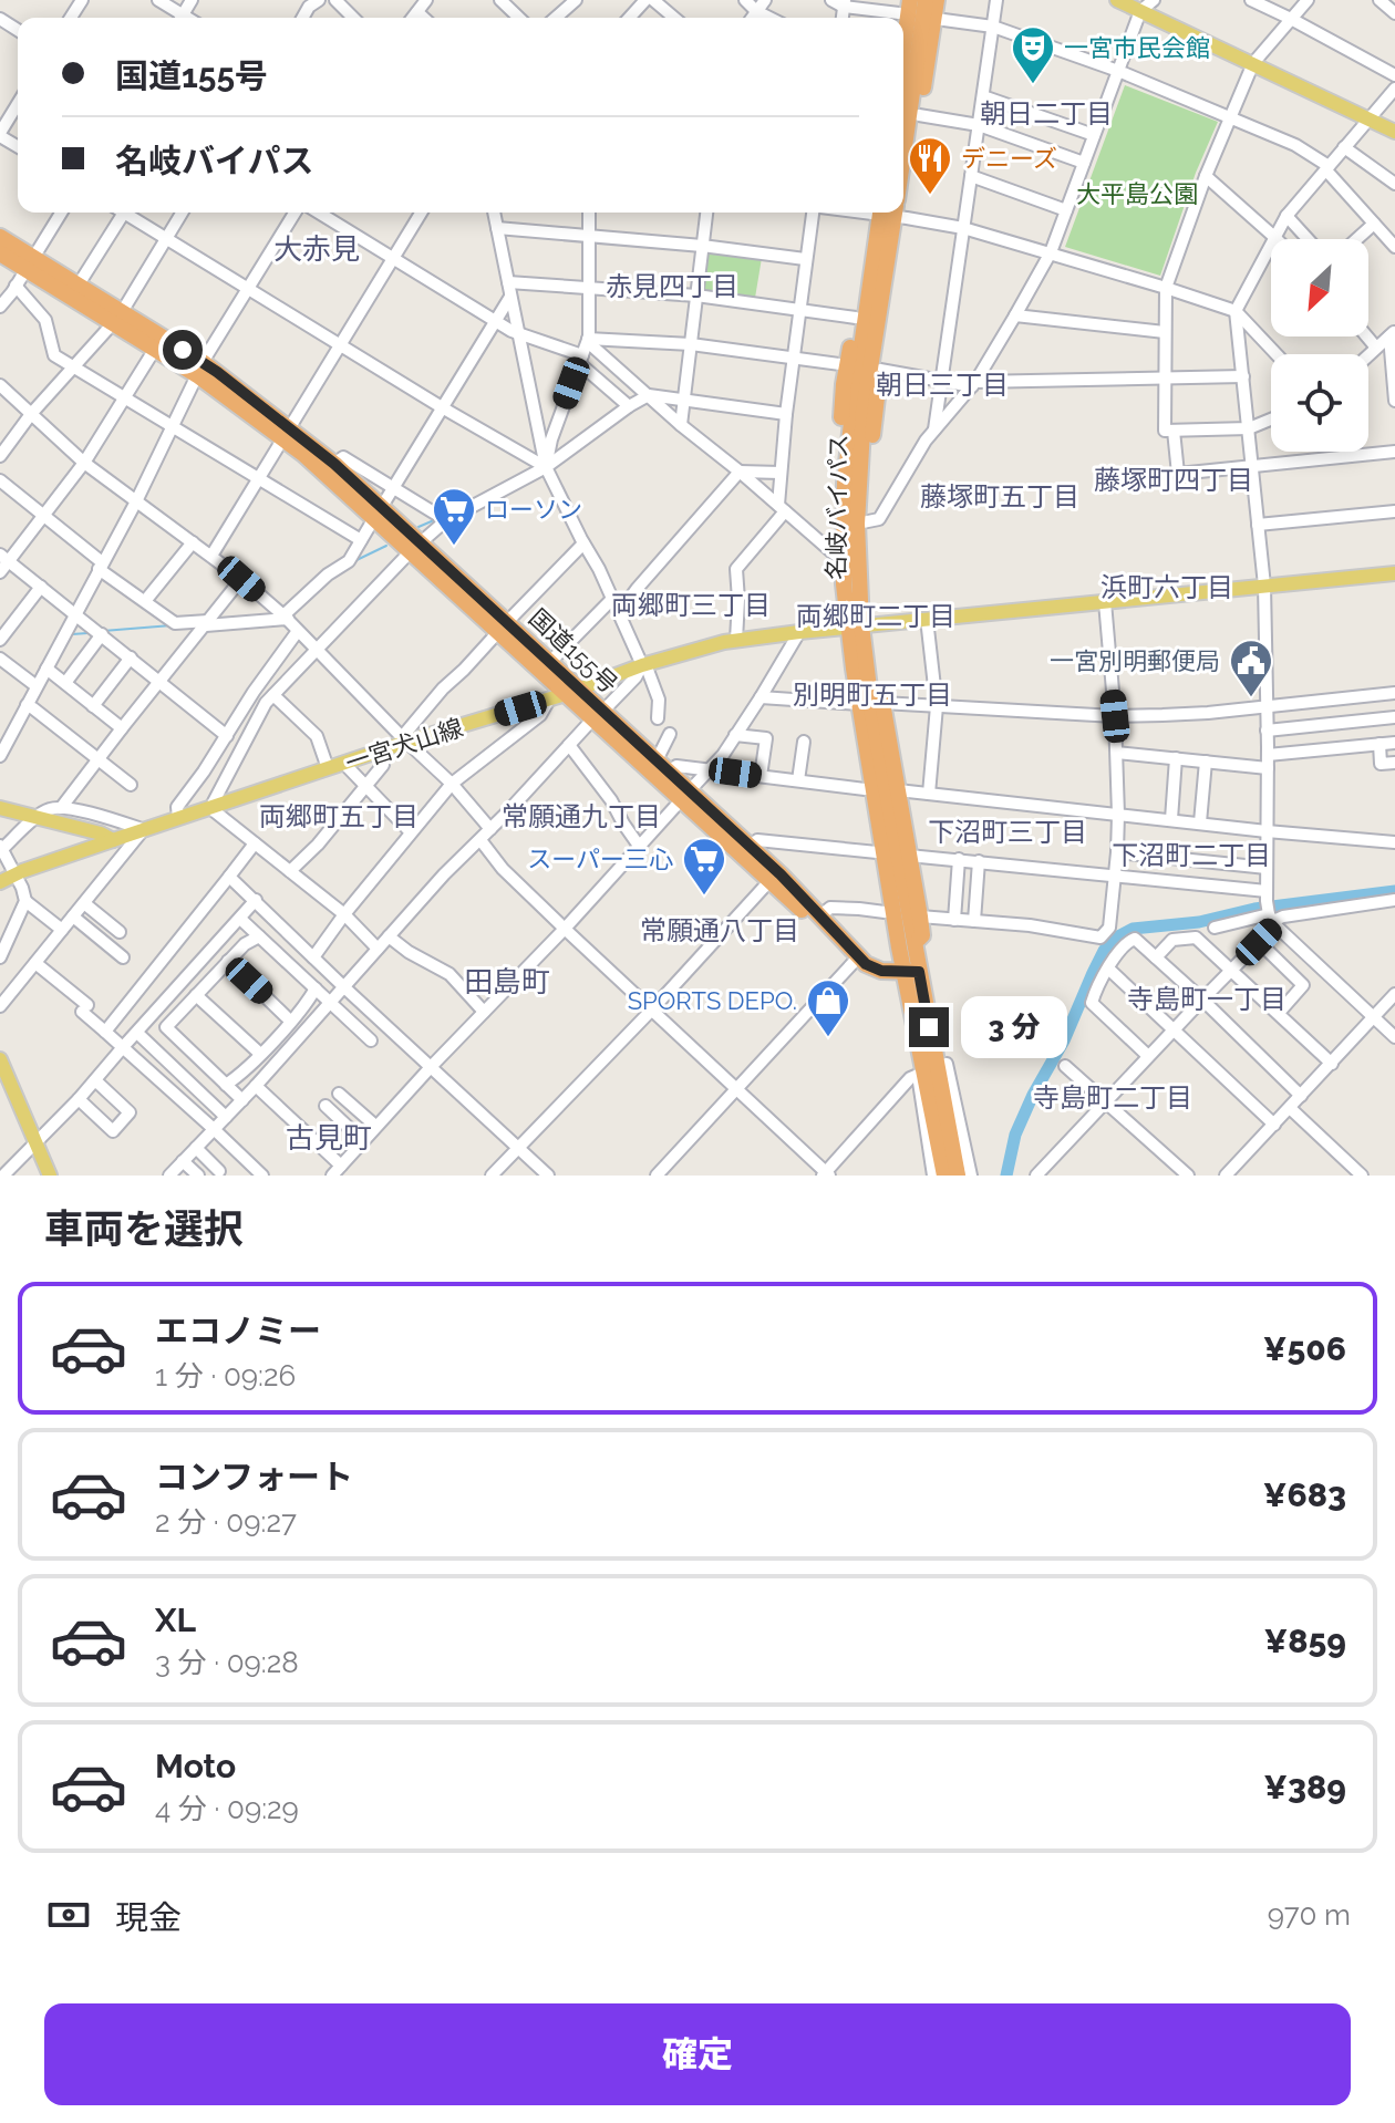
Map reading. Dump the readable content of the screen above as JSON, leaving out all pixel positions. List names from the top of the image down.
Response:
{
  "streets": {
    "highway": ["名岐バイパス", "国道155号"],
    "main road": ["一宮犬山線"]
  },
  "crossings": [
    ["名岐バイパス", "国道155号"],
    ["名岐バイパス", "一宮犬山線"],
    ["国道155号", "一宮犬山線"]
  ],
  "districts": [
    "朝日二丁目",
    "大赤見",
    "赤見四丁目",
    "朝日三丁目",
    "藤塚町四丁目",
    "藤塚町五丁目",
    "浜町六丁目",
    "両郷町三丁目",
    "両郷町二丁目",
    "別明町五丁目",
    "両郷町五丁目",
    "常願通九丁目",
    "下沼町三丁目",
    "下沼町二丁目",
    "常願通八丁目",
    "田島町",
    "寺島町一丁目",
    "寺島町二丁目",
    "古見町"
  ],
  "parks": ["大平島公園"],
  "places": {
    "theatre": ["一宮市民会館"],
    "restaurant": ["デニーズ"],
    "supermarket": ["ローソン", "スーパー三心"],
    "public building": ["一宮別明郵便局"],
    "shop": ["SPORTS DEPO."]
  },
  "north": "bottom left",
  "page": {
    "banner": ["国道155号", "名岐バイパス"],
    "bubble": "3 分",
    "heading": "車両を選択",
    "list": [
      {
        "name": "エコノミー",
        "note": "1 分 · 09:26",
        "value": "¥506"
      },
      {
        "name": "コンフォート",
        "note": "2 分 · 09:27",
        "value": "¥683"
      },
      {
        "name": "XL",
        "note": "3 分 · 09:28",
        "value": "¥859"
      },
      {
        "name": "Moto",
        "note": "4 分 · 09:29",
        "value": "¥389"
      }
    ],
    "pay": ["現金", "970 m"],
    "buttons": "確定"
  }
}
